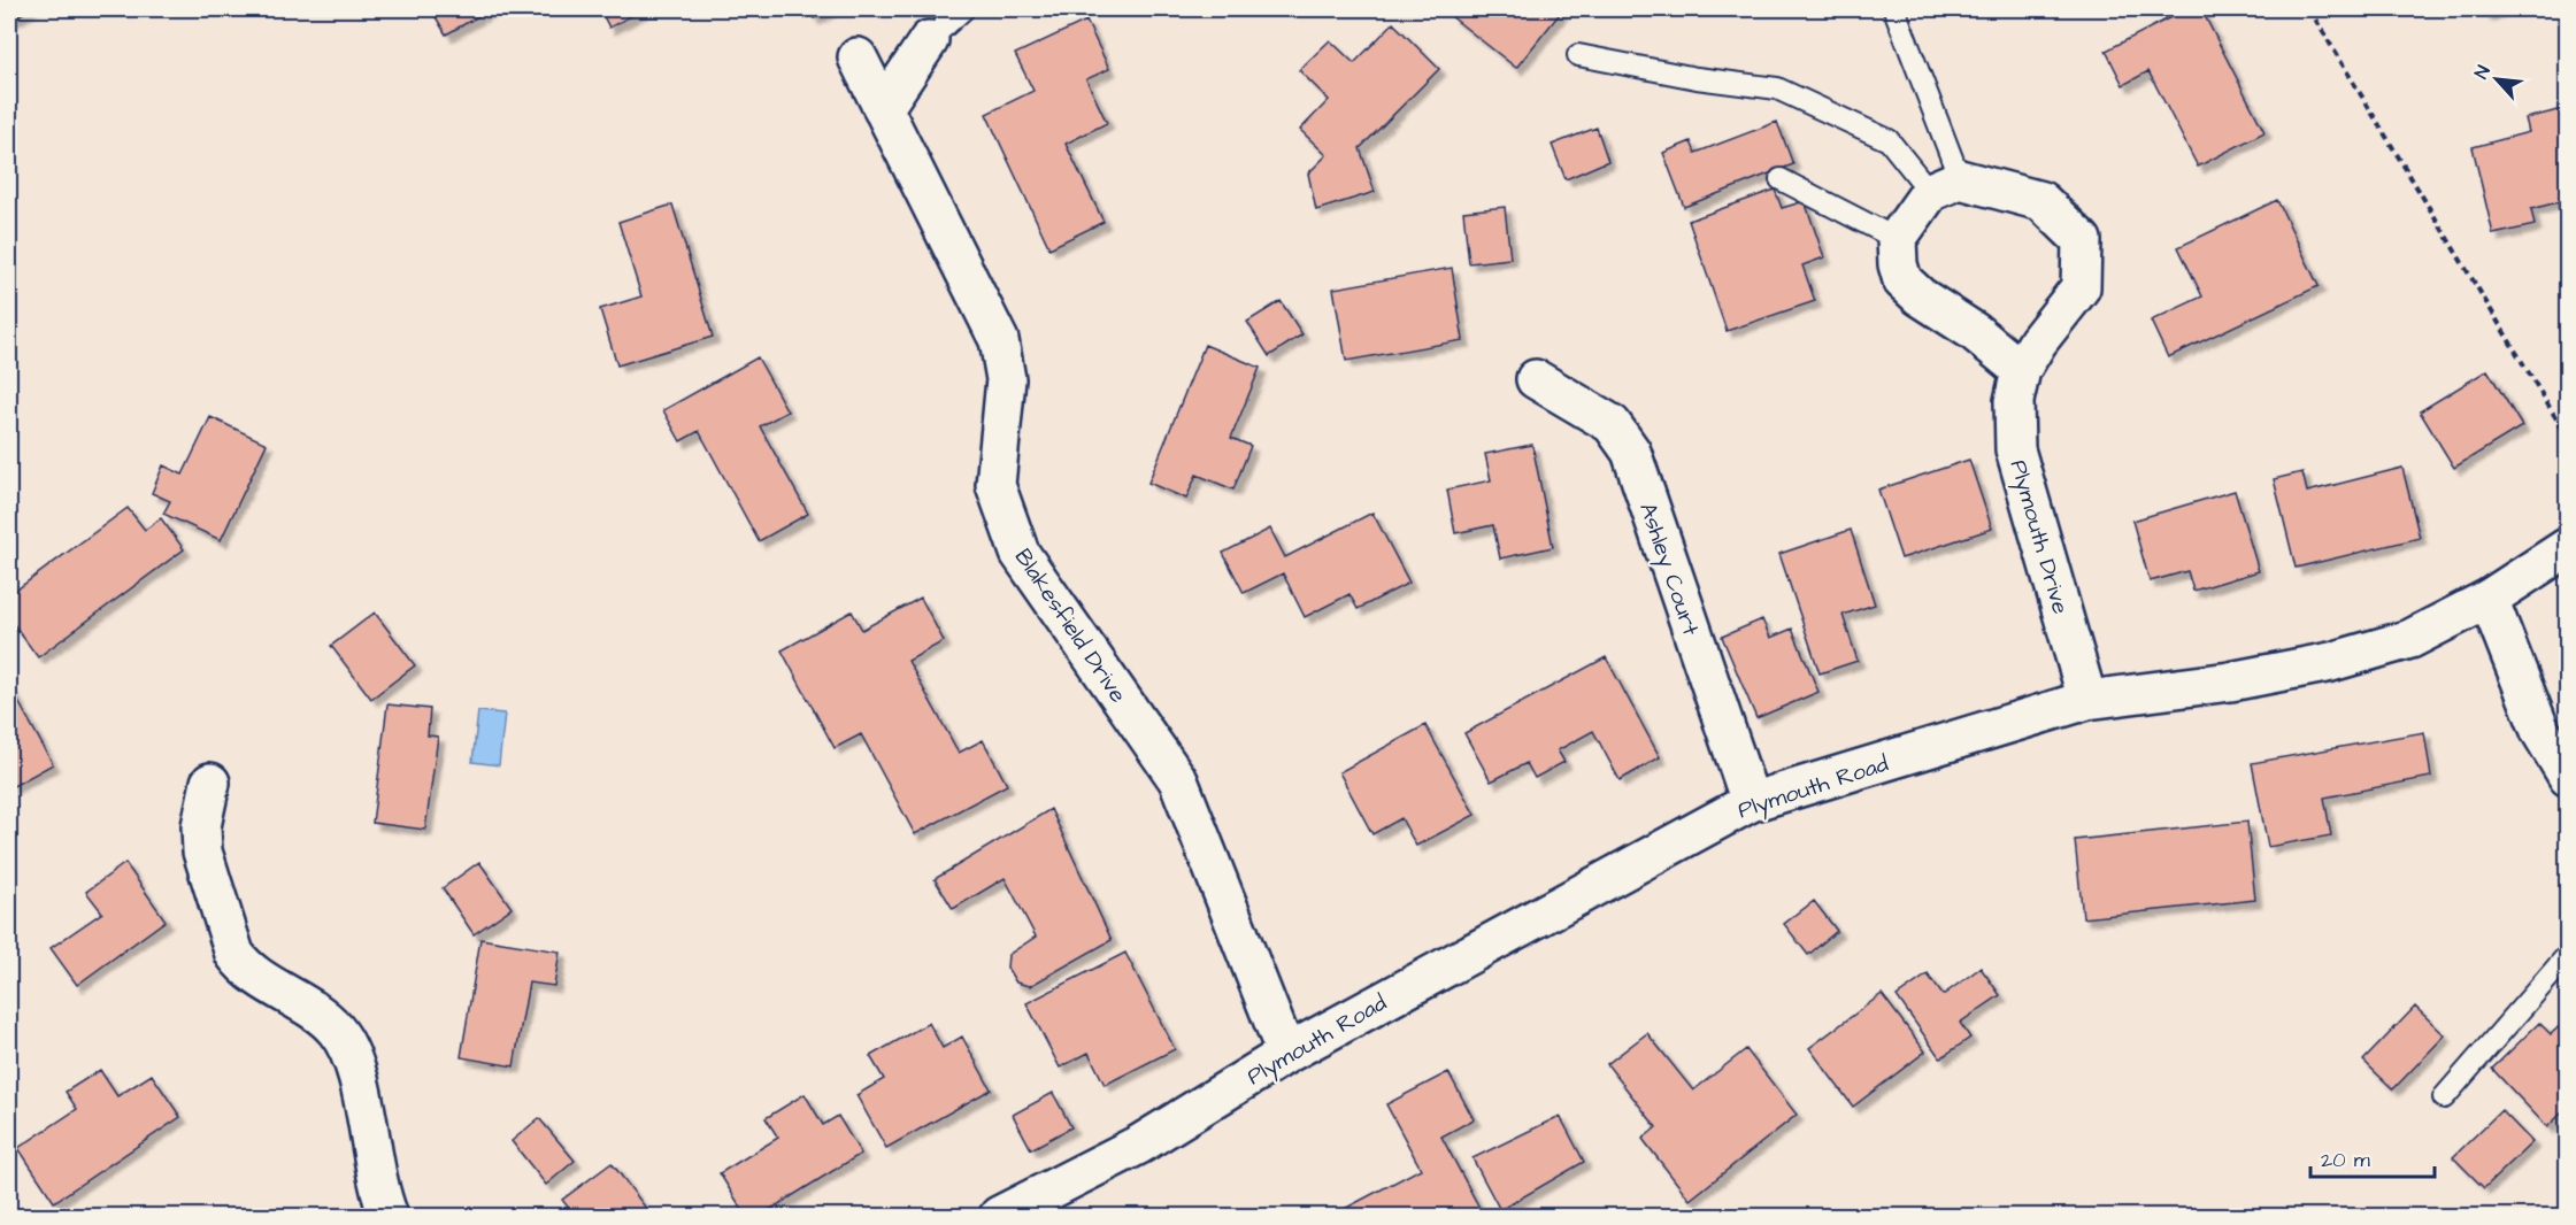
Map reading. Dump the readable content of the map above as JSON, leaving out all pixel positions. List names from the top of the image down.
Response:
{
  "streets": {
    "street": [
      "Plymouth Drive",
      "Ashley Court",
      "Blakesfield Drive",
      "Plymouth Road"
    ]
  },
  "crossings": [
    ["Plymouth Drive", "Plymouth Road"],
    ["Ashley Court", "Plymouth Road"],
    ["Blakesfield Drive", "Plymouth Road"]
  ],
  "scale_bar": "20 m",
  "north": "top left"
}
